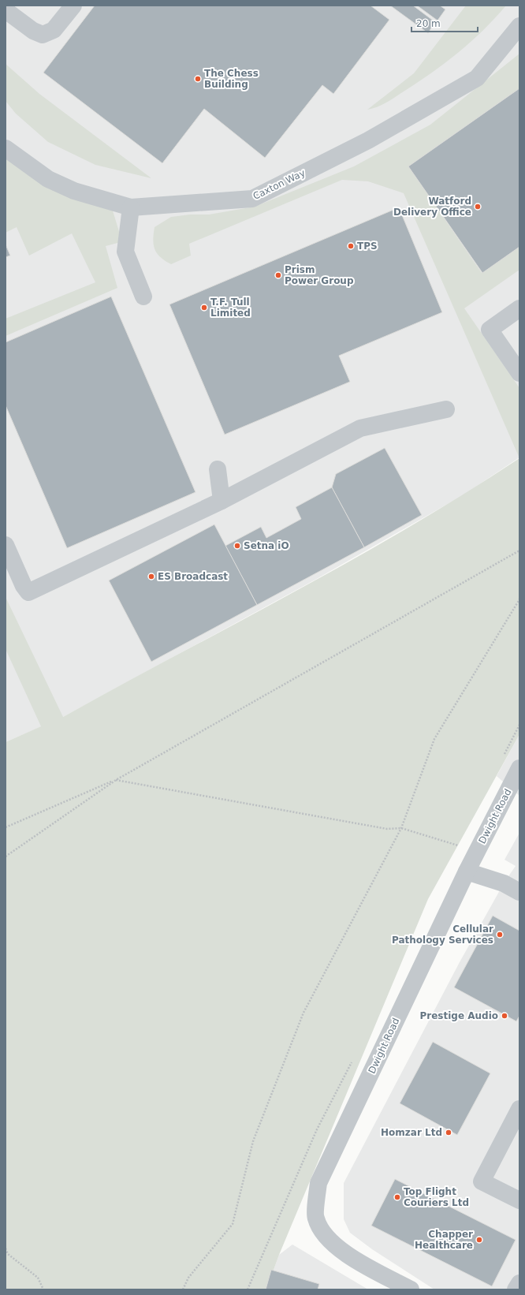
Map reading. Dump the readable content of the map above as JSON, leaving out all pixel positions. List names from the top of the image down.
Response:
{
  "streets": {
    "street": ["Caxton Way", "Dwight Road"]
  },
  "places": [
    "The Chess Building",
    "Watford Delivery Office",
    "TPS",
    "Prism Power Group",
    "T.F. Tull Limited",
    "Setna iO",
    "ES Broadcast",
    "Cellular Pathology Services",
    "Prestige Audio",
    "Homzar Ltd",
    "Top Flight Couriers Ltd",
    "Chapper Healthcare"
  ],
  "scale_bar": "20 m"
}
